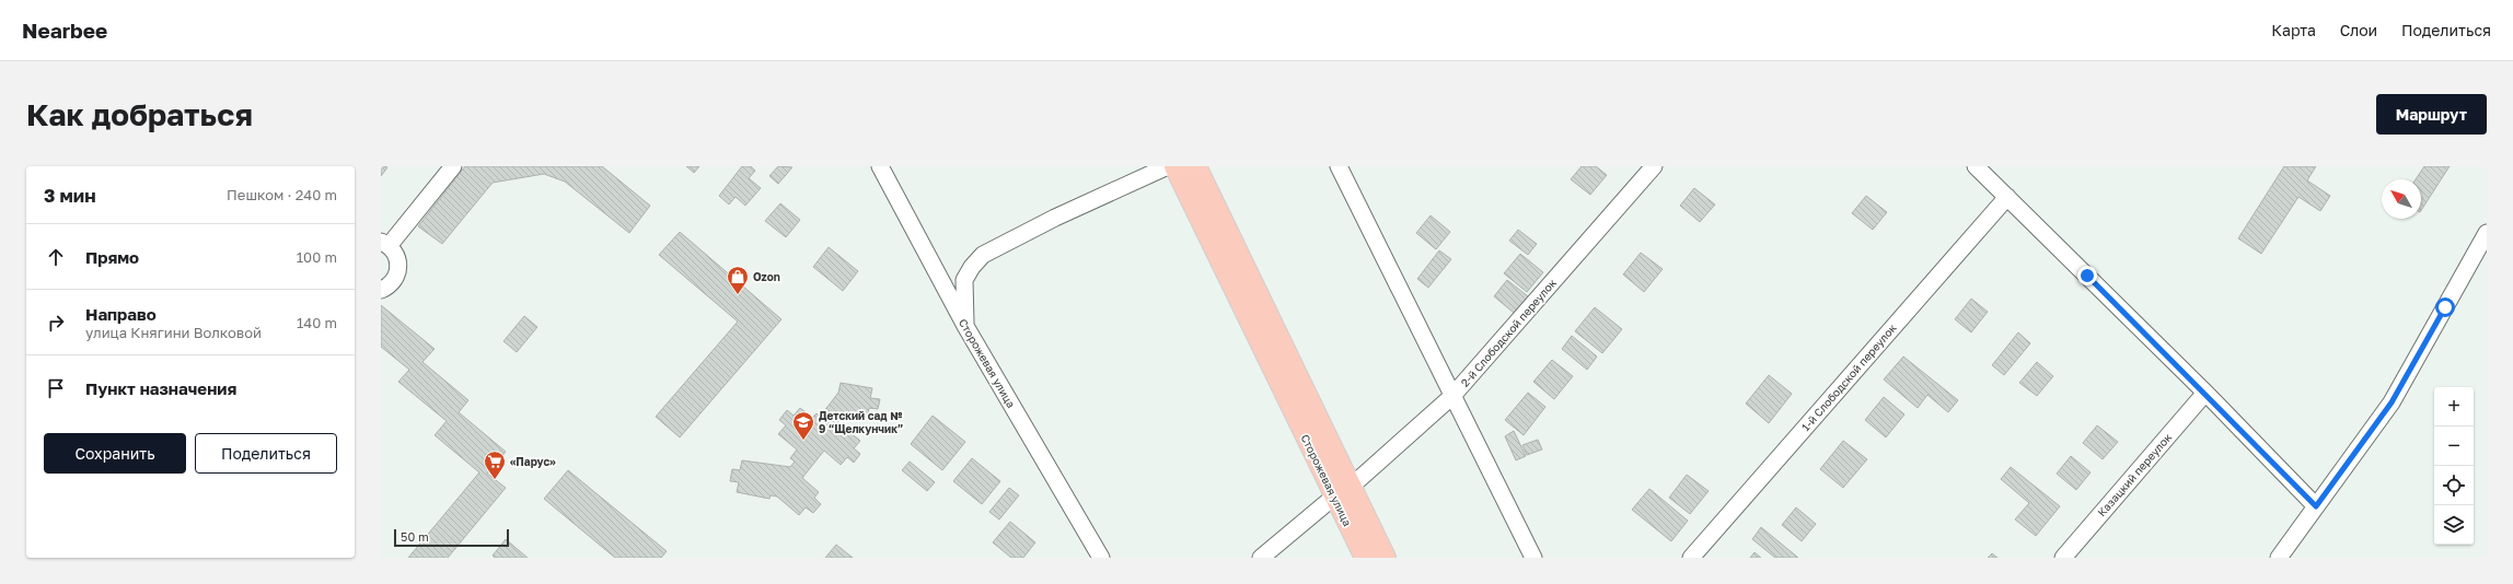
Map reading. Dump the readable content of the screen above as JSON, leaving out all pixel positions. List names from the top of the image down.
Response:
{
  "streets": {
    "main road": ["Сторожевая улица"],
    "street": ["2-й Слободской переулок", "1-й Слободской переулок", "Казацкий переулок"]
  },
  "crossings": [
    ["2-й Слободской переулок", "Сторожевая улица"]
  ],
  "places": {
    "shop": ["Ozon"],
    "school or university": ["Детский сад № 9 “Щелкунчик”"],
    "supermarket": ["«Парус»"]
  },
  "scale_bar": "50 m",
  "north": "top left",
  "page": {
    "header": "Nearbee",
    "nav": ["Карта", "Слои", "Поделиться"],
    "buttons": [
      "Маршрут",
      ["Сохранить", "Поделиться"]
    ],
    "title": "Как добраться",
    "heading": ["3 мин", "Пешком · 240 m"],
    "list": [
      ["Прямо", "100 m"],
      ["Направо", "улица Княгини Волковой", "140 m"],
      "Пункт назначения"
    ],
    "map_buttons": ["+", "−"],
    "scale": "50 m"
  }
}
